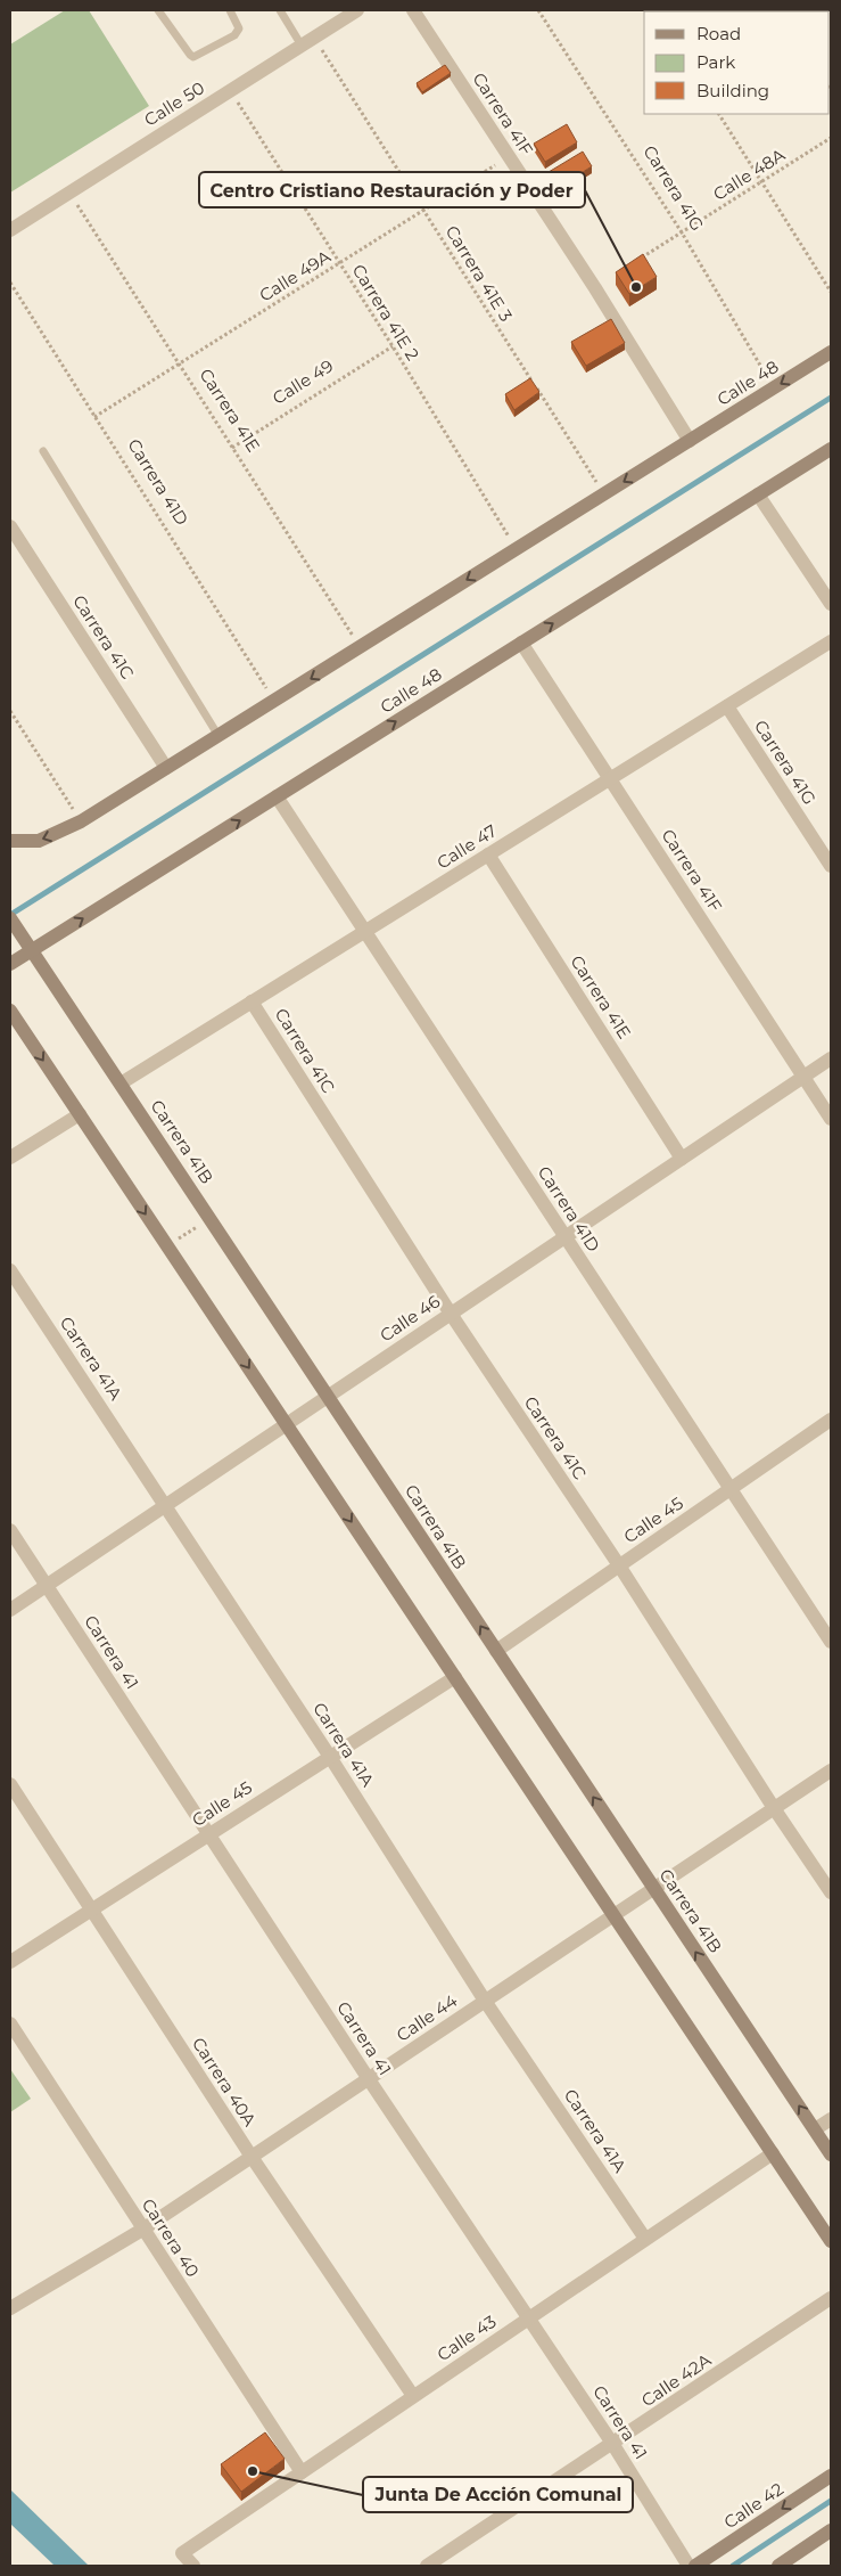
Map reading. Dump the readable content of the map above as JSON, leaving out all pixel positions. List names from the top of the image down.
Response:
{
  "streets": {
    "street": [
      "Calle 50",
      "Carrera 41F",
      "Carrera 41G",
      "Calle 48",
      "Carrera 41E",
      "Carrera 41D",
      "Carrera 41C",
      "Calle 47",
      "Carrera 41B",
      "Calle 46",
      "Carrera 41A",
      "Calle 45",
      "Carrera 41",
      "Calle 44",
      "Carrera 40A",
      "Carrera 40",
      "Calle 43",
      "Calle 42A",
      "Calle 42"
    ],
    "path": [
      "Calle 48A",
      "Carrera 41E 3",
      "Calle 49A",
      "Carrera 41E 2",
      "Calle 49"
    ]
  },
  "crossings": [
    ["Calle 50", "Carrera 41E 3"],
    ["Calle 50", "Carrera 41E 2"],
    ["Calle 50", "Carrera 41E"],
    ["Carrera 41F", "Calle 49A"],
    ["Carrera 41F", "Calle 48"],
    ["Carrera 41F", "Calle 47"],
    ["Carrera 41F", "Calle 46"],
    ["Calle 48A", "Carrera 41G"],
    ["Carrera 41G", "Calle 48"],
    ["Carrera 41G", "Calle 47"],
    ["Carrera 41E 3", "Calle 49A"],
    ["Carrera 41E 3", "Calle 48"],
    ["Calle 49A", "Carrera 41E 2"],
    ["Calle 49A", "Carrera 41E"],
    ["Calle 49A", "Carrera 41D"],
    ["Carrera 41E 2", "Calle 49"],
    ["Carrera 41E 2", "Calle 48"],
    ["Calle 49", "Carrera 41E"],
    ["Calle 48", "Carrera 41E"],
    ["Calle 48", "Carrera 41D"],
    ["Calle 48", "Carrera 41C"],
    ["Calle 48", "Carrera 41B"],
    ["Carrera 41E", "Calle 47"],
    ["Carrera 41E", "Calle 46"],
    ["Carrera 41D", "Calle 47"],
    ["Carrera 41D", "Calle 46"],
    ["Carrera 41D", "Calle 45"],
    ["Carrera 41C", "Calle 47"],
    ["Carrera 41C", "Calle 46"],
    ["Carrera 41C", "Calle 45"],
    ["Carrera 41C", "Calle 44"],
    ["Calle 47", "Carrera 41B"],
    ["Carrera 41B", "Calle 46"],
    ["Carrera 41B", "Calle 45"],
    ["Carrera 41B", "Calle 44"],
    ["Calle 46", "Carrera 41A"],
    ["Calle 46", "Carrera 41"],
    ["Carrera 41A", "Calle 45"],
    ["Carrera 41A", "Calle 44"],
    ["Carrera 41A", "Calle 43"],
    ["Calle 45", "Carrera 41"],
    ["Calle 45", "Carrera 40A"],
    ["Carrera 41", "Calle 44"],
    ["Carrera 41", "Calle 43"],
    ["Carrera 41", "Calle 42A"],
    ["Calle 44", "Carrera 40A"],
    ["Calle 44", "Carrera 40"],
    ["Carrera 40A", "Calle 43"],
    ["Carrera 40", "Calle 43"]
  ],
  "places": ["Centro Cristiano Restauración y Poder", "Junta De Acción Comunal"],
  "legend": ["Road", "Park", "Building"]
}
